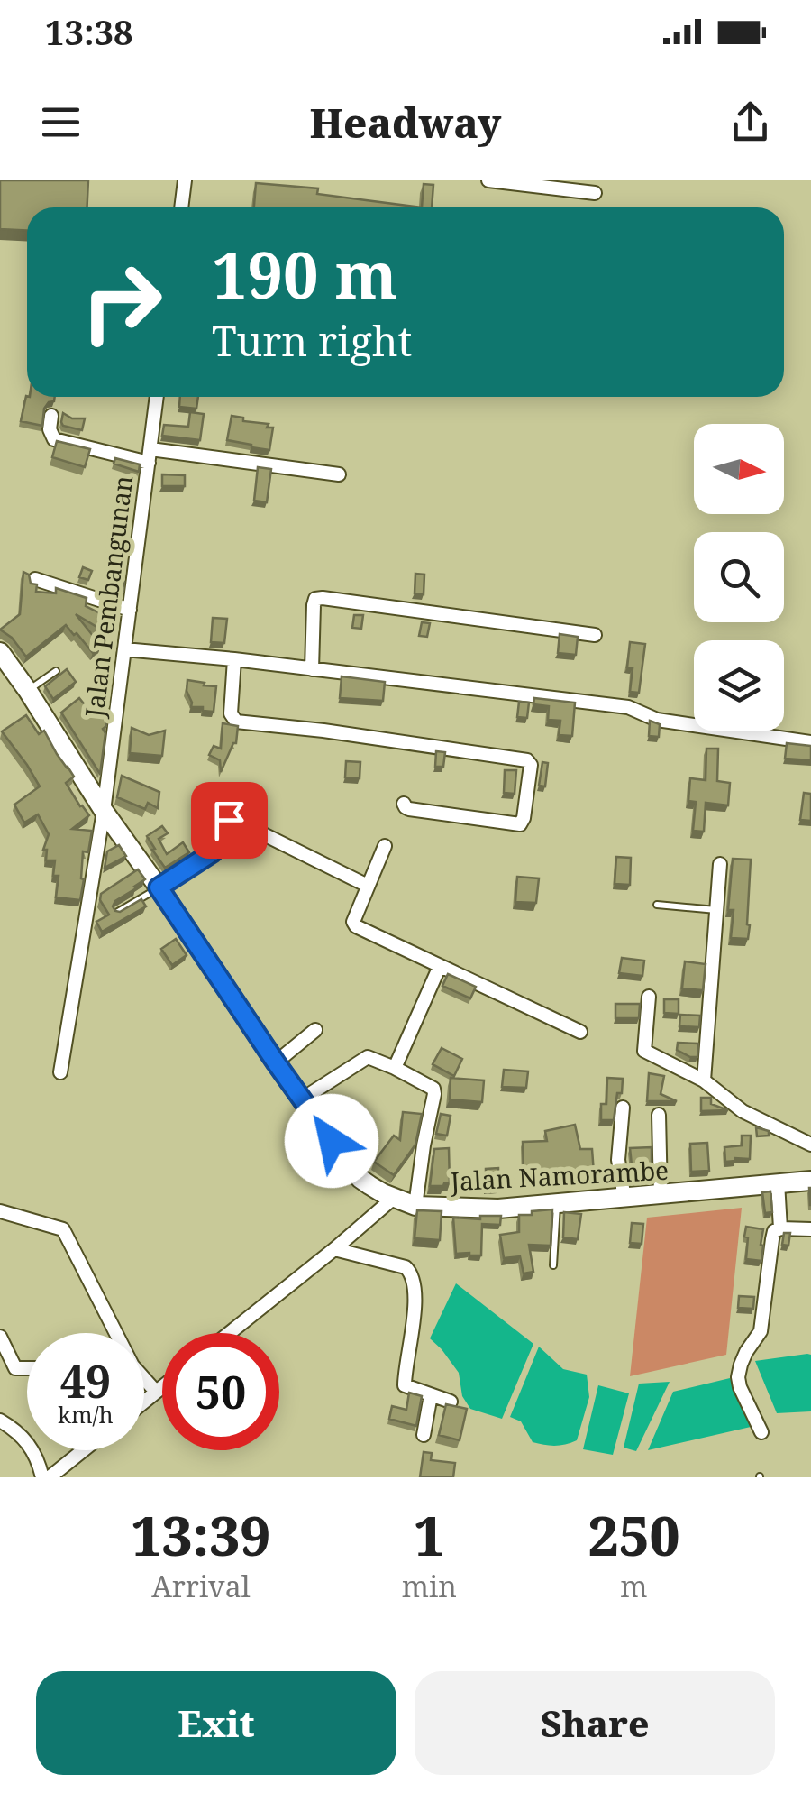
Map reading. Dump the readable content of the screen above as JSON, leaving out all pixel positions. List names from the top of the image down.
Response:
{
  "streets": {
    "main road": ["Jalan Namorambe"],
    "street": ["Jalan Pembangunan"]
  },
  "crossings": [
    ["Jalan Pembangunan", "Jalan Namorambe"]
  ],
  "north": "right",
  "page": {
    "status": "13:38",
    "header": "Headway",
    "turn": ["190 m", "Turn right"],
    "speed": "49 km/h",
    "limit": "50",
    "eta": [
      "13:39",
      "Arrival",
      "1",
      "min",
      "250",
      "m"
    ],
    "buttons": ["Exit", "Share"]
  }
}
